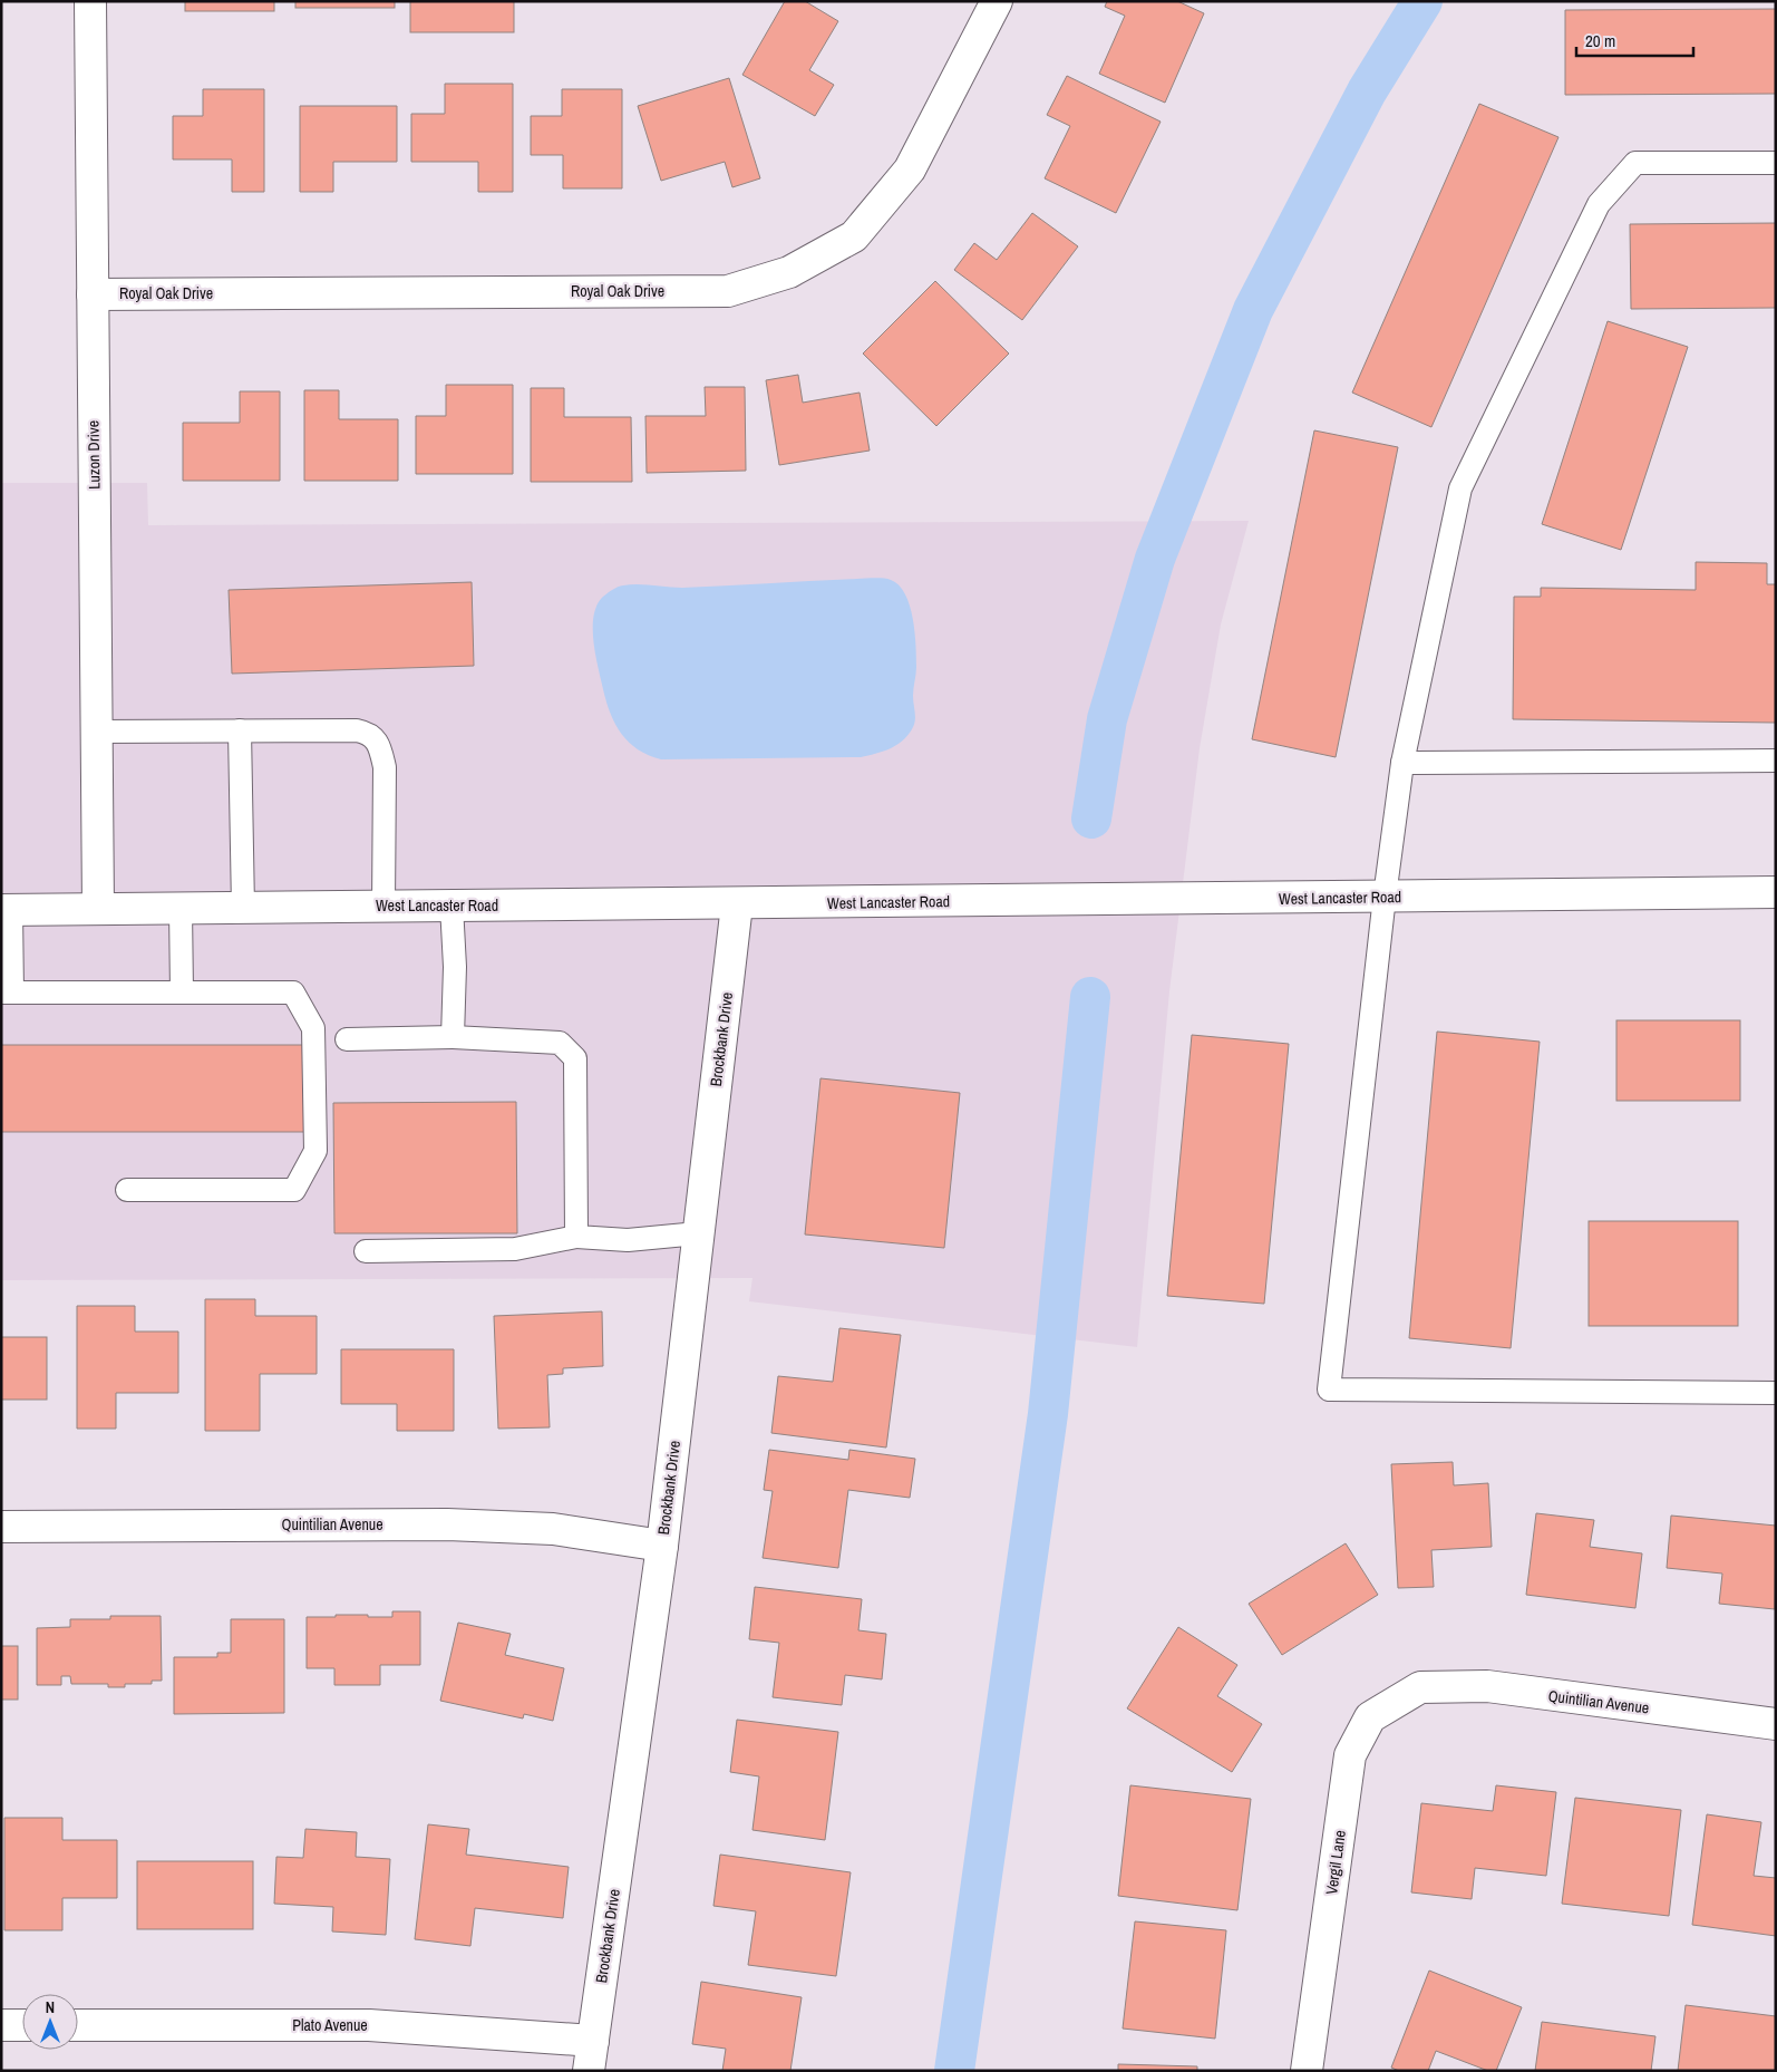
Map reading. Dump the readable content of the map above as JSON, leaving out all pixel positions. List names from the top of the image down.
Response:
{
  "streets": {
    "street": [
      "Royal Oak Drive",
      "Luzon Drive",
      "West Lancaster Road",
      "Brockbank Drive",
      "Quintilian Avenue",
      "Vergil Lane",
      "Plato Avenue"
    ]
  },
  "crossings": [
    ["Royal Oak Drive", "Luzon Drive"],
    ["Luzon Drive", "West Lancaster Road"],
    ["West Lancaster Road", "Brockbank Drive"],
    ["Brockbank Drive", "Quintilian Avenue"],
    ["Brockbank Drive", "Plato Avenue"],
    ["Quintilian Avenue", "Vergil Lane"]
  ],
  "scale_bar": "20 m",
  "north": "top"
}
